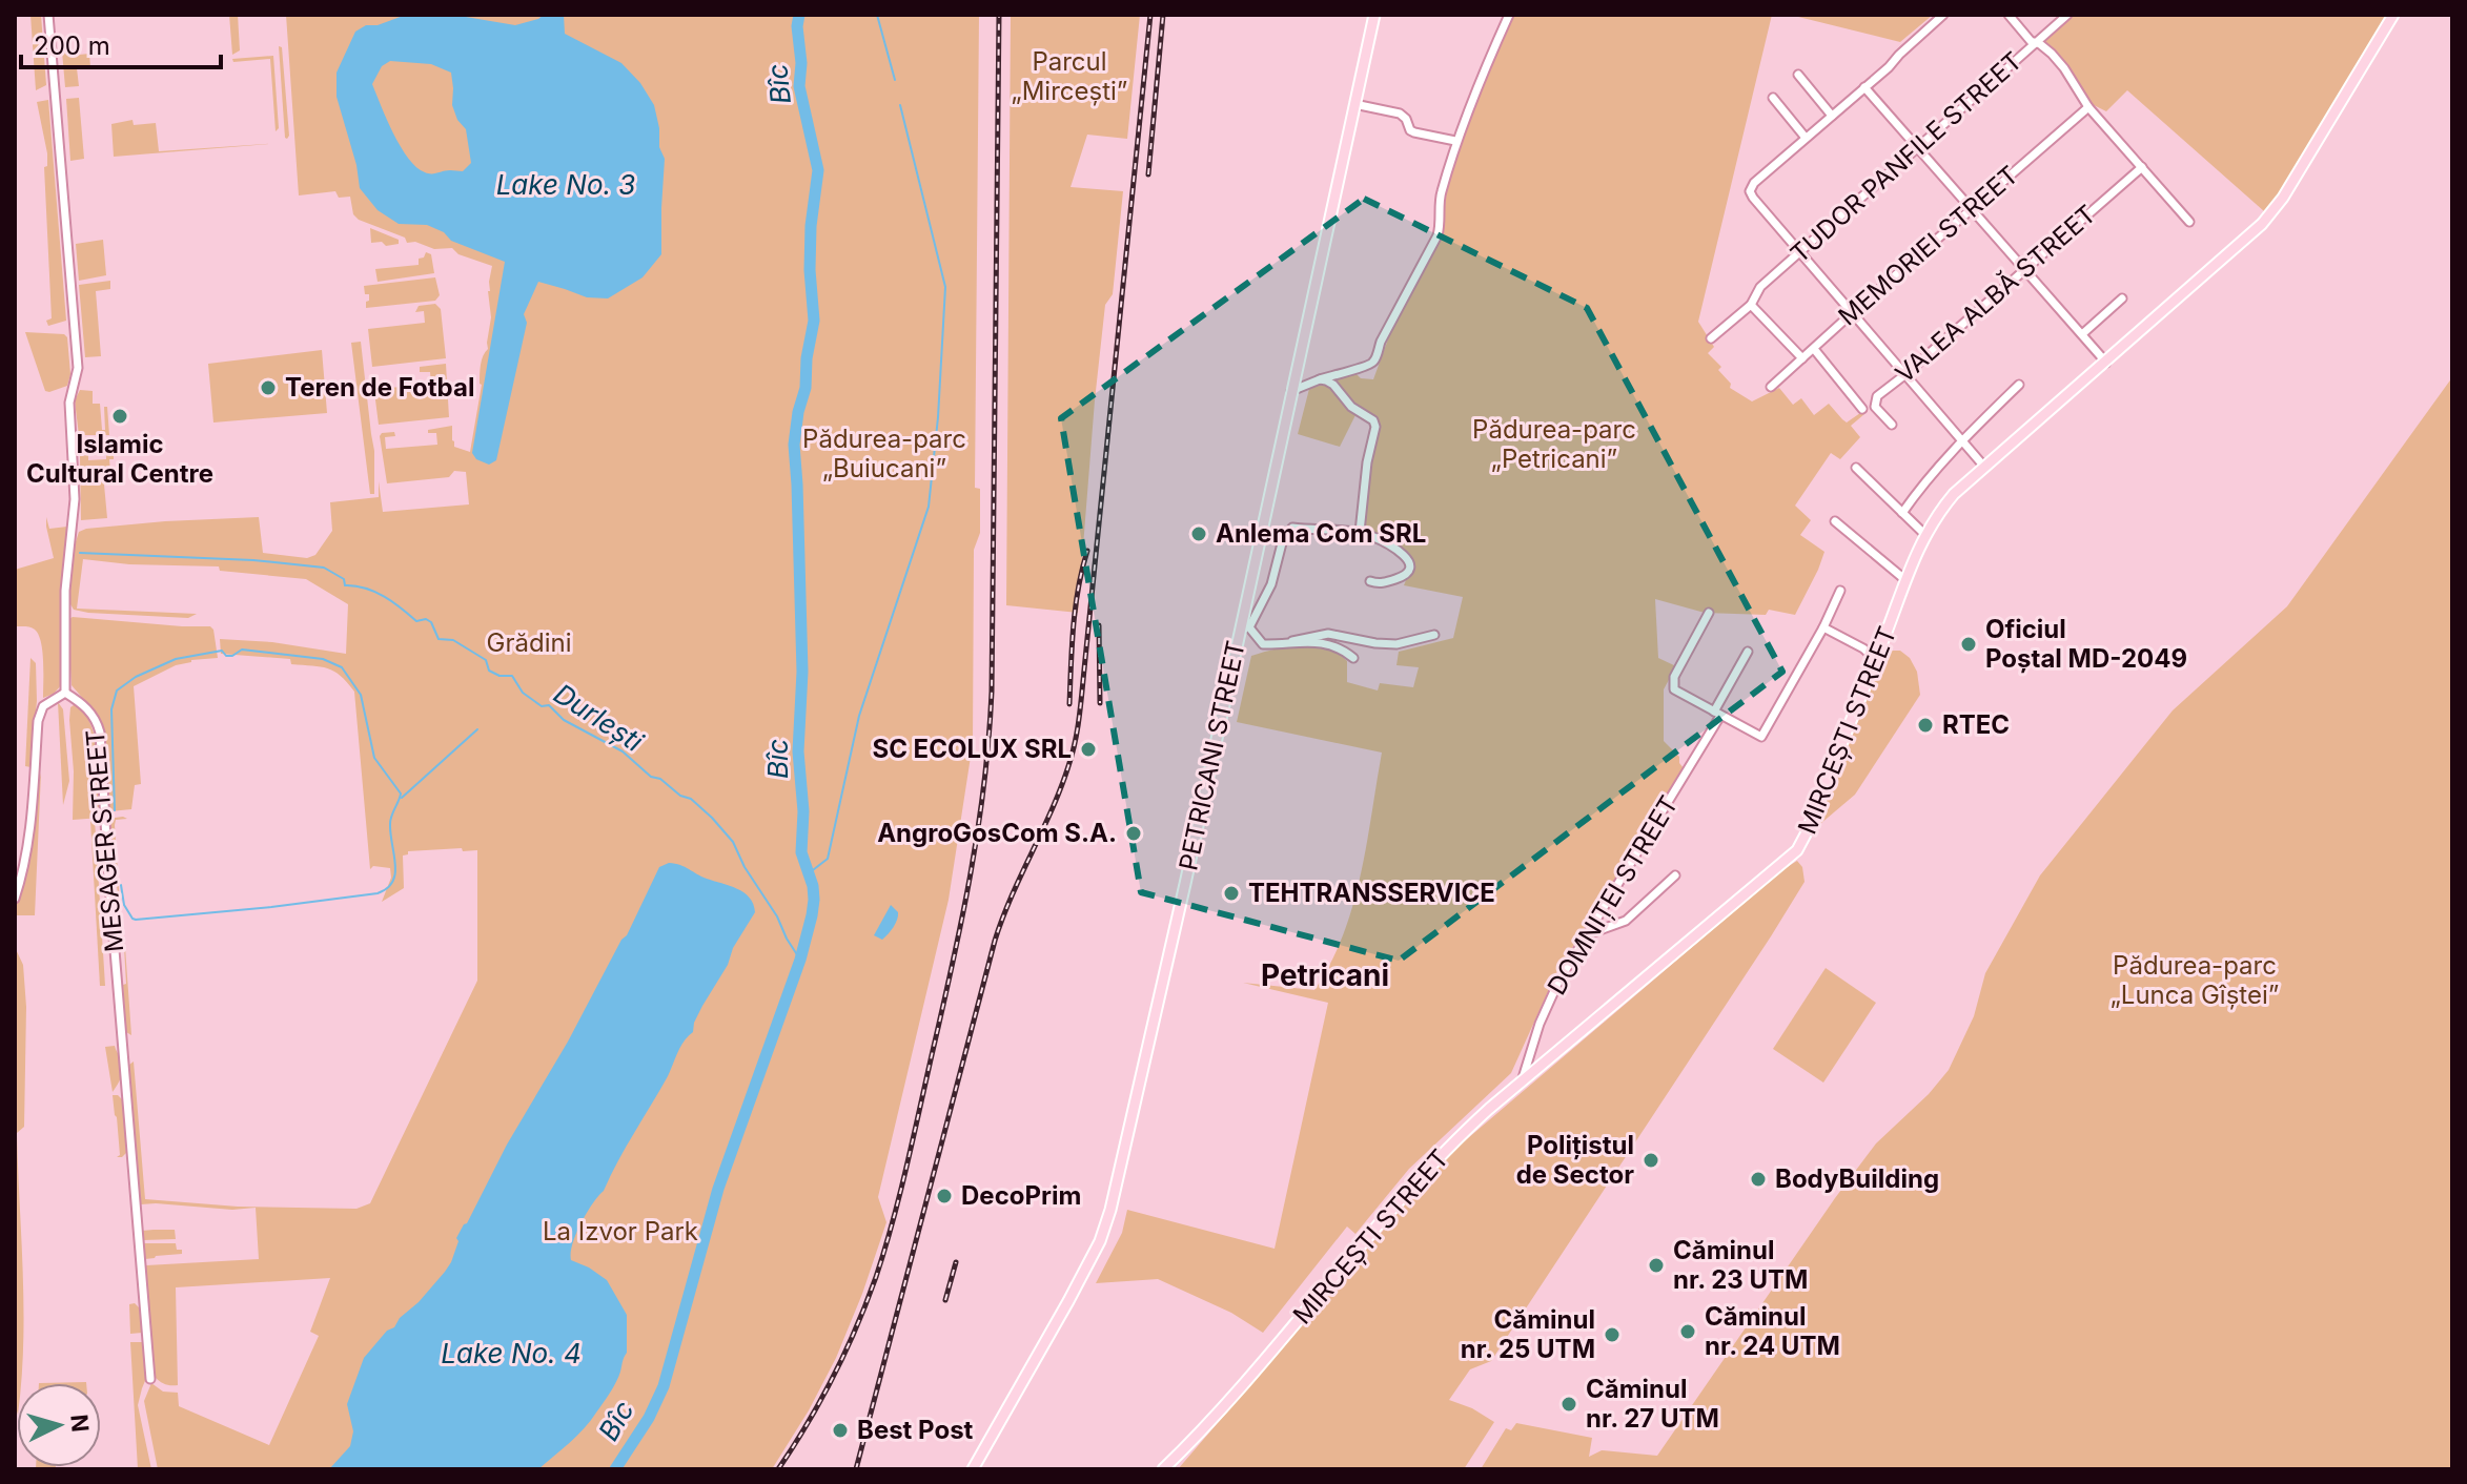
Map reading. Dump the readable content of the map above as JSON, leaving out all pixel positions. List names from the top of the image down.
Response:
{
  "streets": {
    "main road": ["MIRCEȘTI STREET", "PETRICANI STREET"],
    "street": [
      "TUDOR PANFILE STREET",
      "MEMORIEI STREET",
      "VALEA ALBĂ STREET",
      "MESAGER STREET",
      "DOMNIȚEI STREET"
    ]
  },
  "crossings": [
    ["MIRCEȘTI STREET", "DOMNIȚEI STREET"]
  ],
  "districts": ["Petricani"],
  "water": [
    "Bîc",
    "Lake No. 3",
    "Durlești",
    "Lake No. 4"
  ],
  "parks": [
    "Parcul „Mircești”",
    "Pădurea-parc „Petricani”",
    "Pădurea-parc „Buiucani”",
    "Grădini",
    "Pădurea-parc „Lunca Gîștei”",
    "La Izvor Park"
  ],
  "places": [
    "Teren de Fotbal",
    "Islamic Cultural Centre",
    "Anlema Com SRL",
    "Oficiul Poștal MD-2049",
    "RTEC",
    "SC ECOLUX SRL",
    "AngroGosCom S.A.",
    "TEHTRANSSERVICE",
    "Polițistul de Sector",
    "BodyBuilding",
    "DecoPrim",
    "Căminul nr. 23 UTM",
    "Căminul nr. 24 UTM",
    "Căminul nr. 25 UTM",
    "Căminul nr. 27 UTM",
    "Best Post"
  ],
  "scale_bar": "200 m",
  "north": "right"
}
